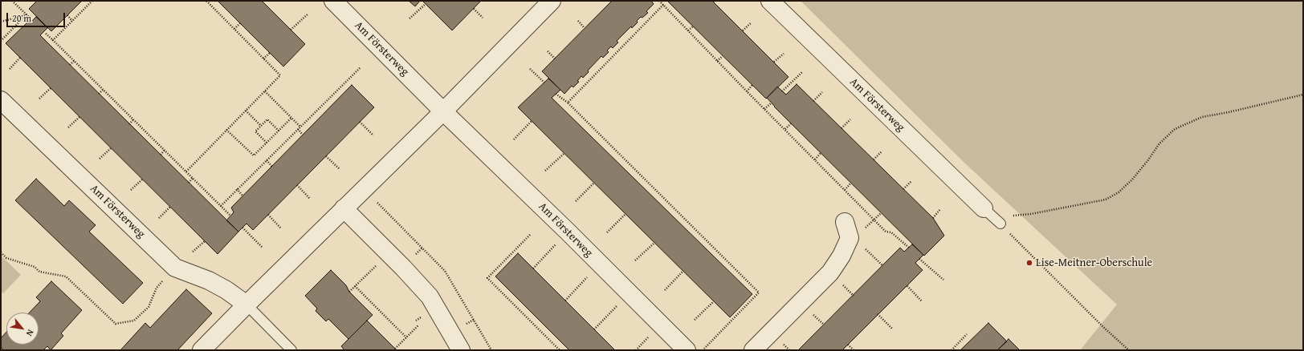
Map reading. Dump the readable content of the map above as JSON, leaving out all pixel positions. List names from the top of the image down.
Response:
{
  "streets": {
    "street": ["Am Försterweg"]
  },
  "places": ["Lise-Meitner-Oberschule"],
  "scale_bar": "20 m",
  "north": "bottom right"
}
